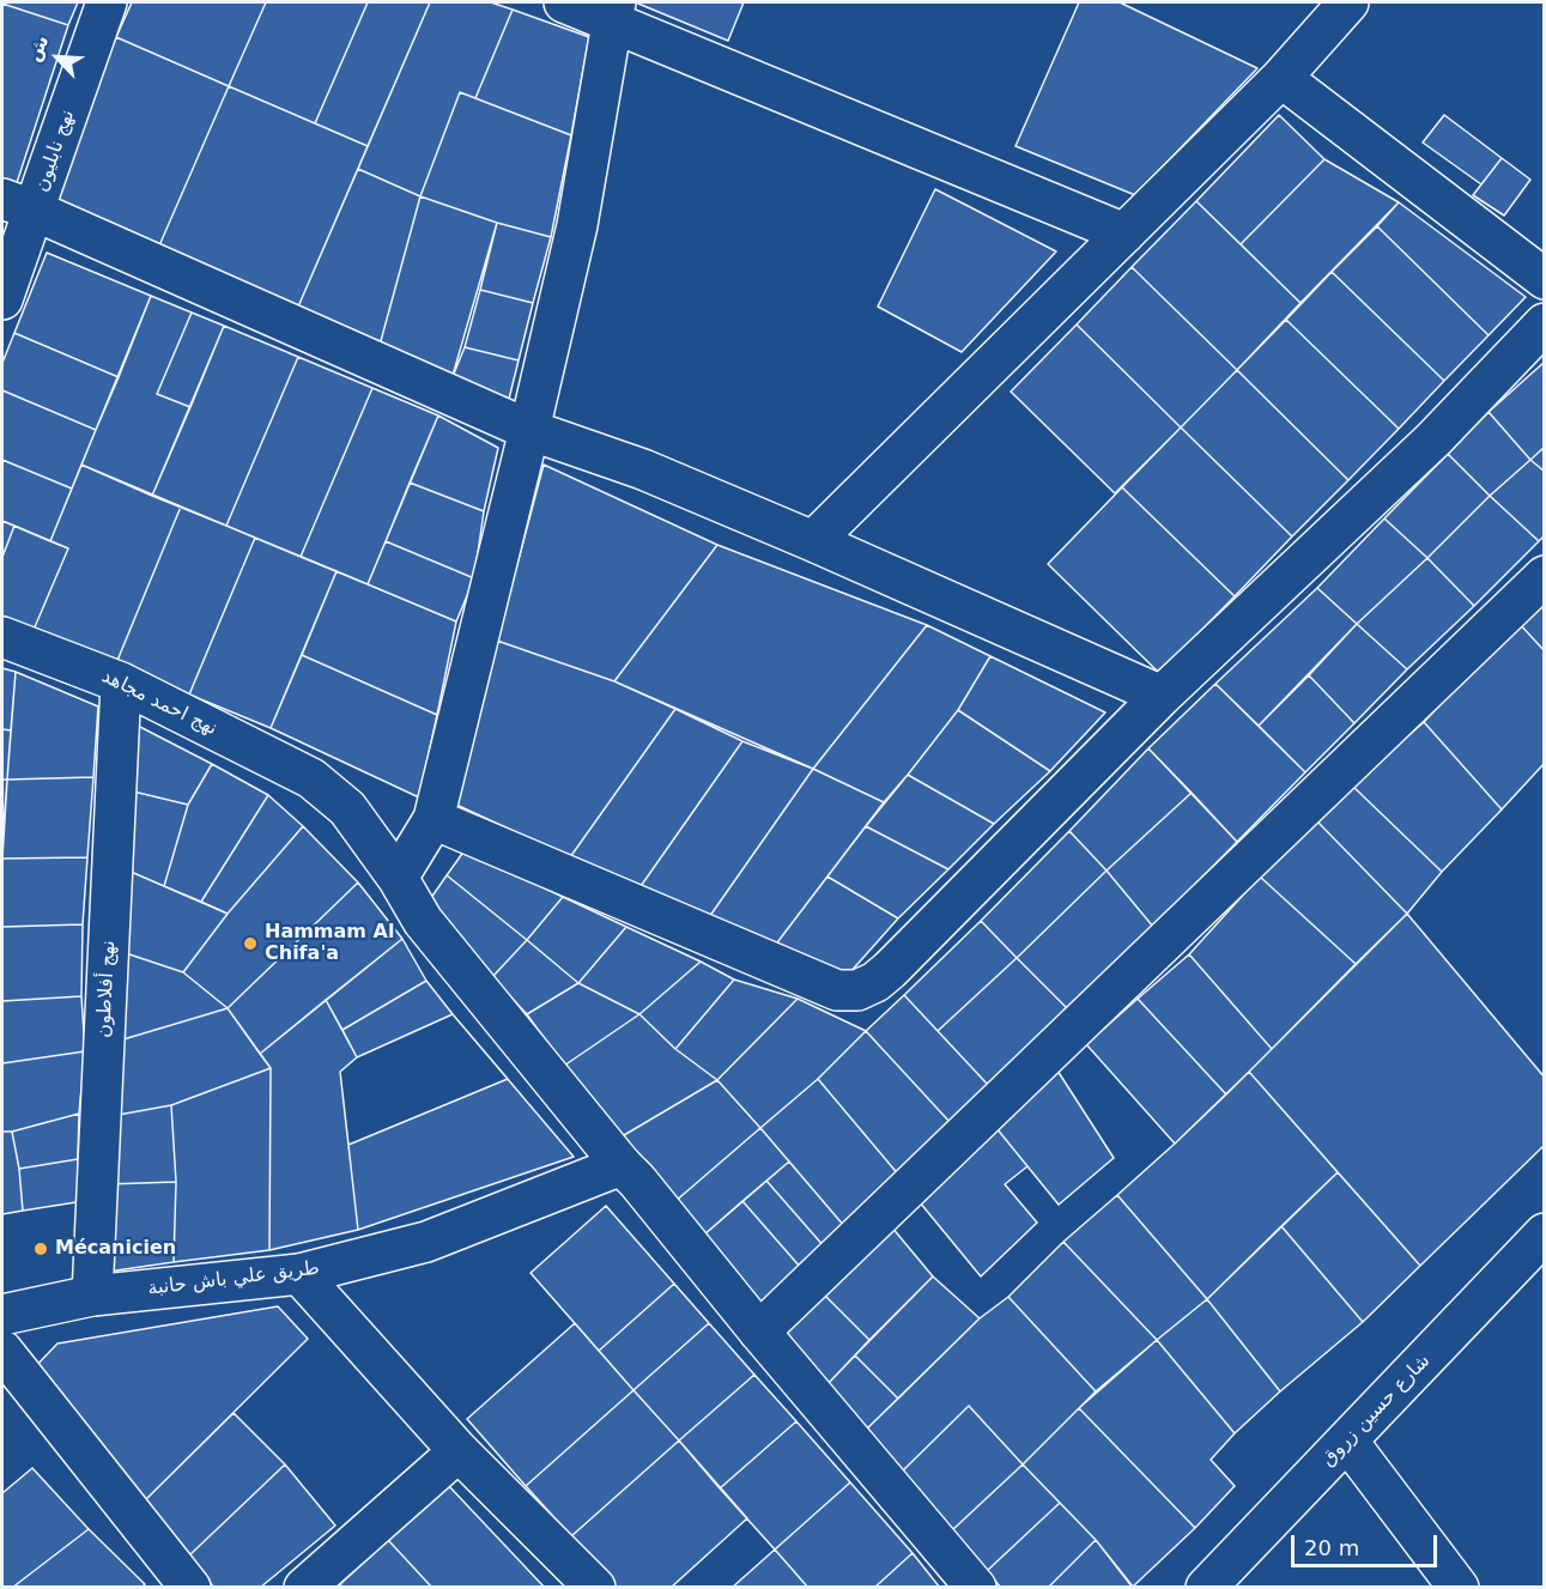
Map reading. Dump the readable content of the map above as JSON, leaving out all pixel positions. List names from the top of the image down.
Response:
{
  "streets": {
    "street": [
      "نهج نابليون",
      "نهج احمد مجاهد",
      "نهج أفلاطون",
      "طريق علي باش حانبة",
      "شارع حسين زروق"
    ]
  },
  "crossings": [
    ["نهج احمد مجاهد", "نهج أفلاطون"],
    ["نهج احمد مجاهد", "طريق علي باش حانبة"],
    ["نهج أفلاطون", "طريق علي باش حانبة"]
  ],
  "places": ["Hammam Al Chifa'a", "Mécanicien"],
  "scale_bar": "20 m",
  "north": "top left"
}
